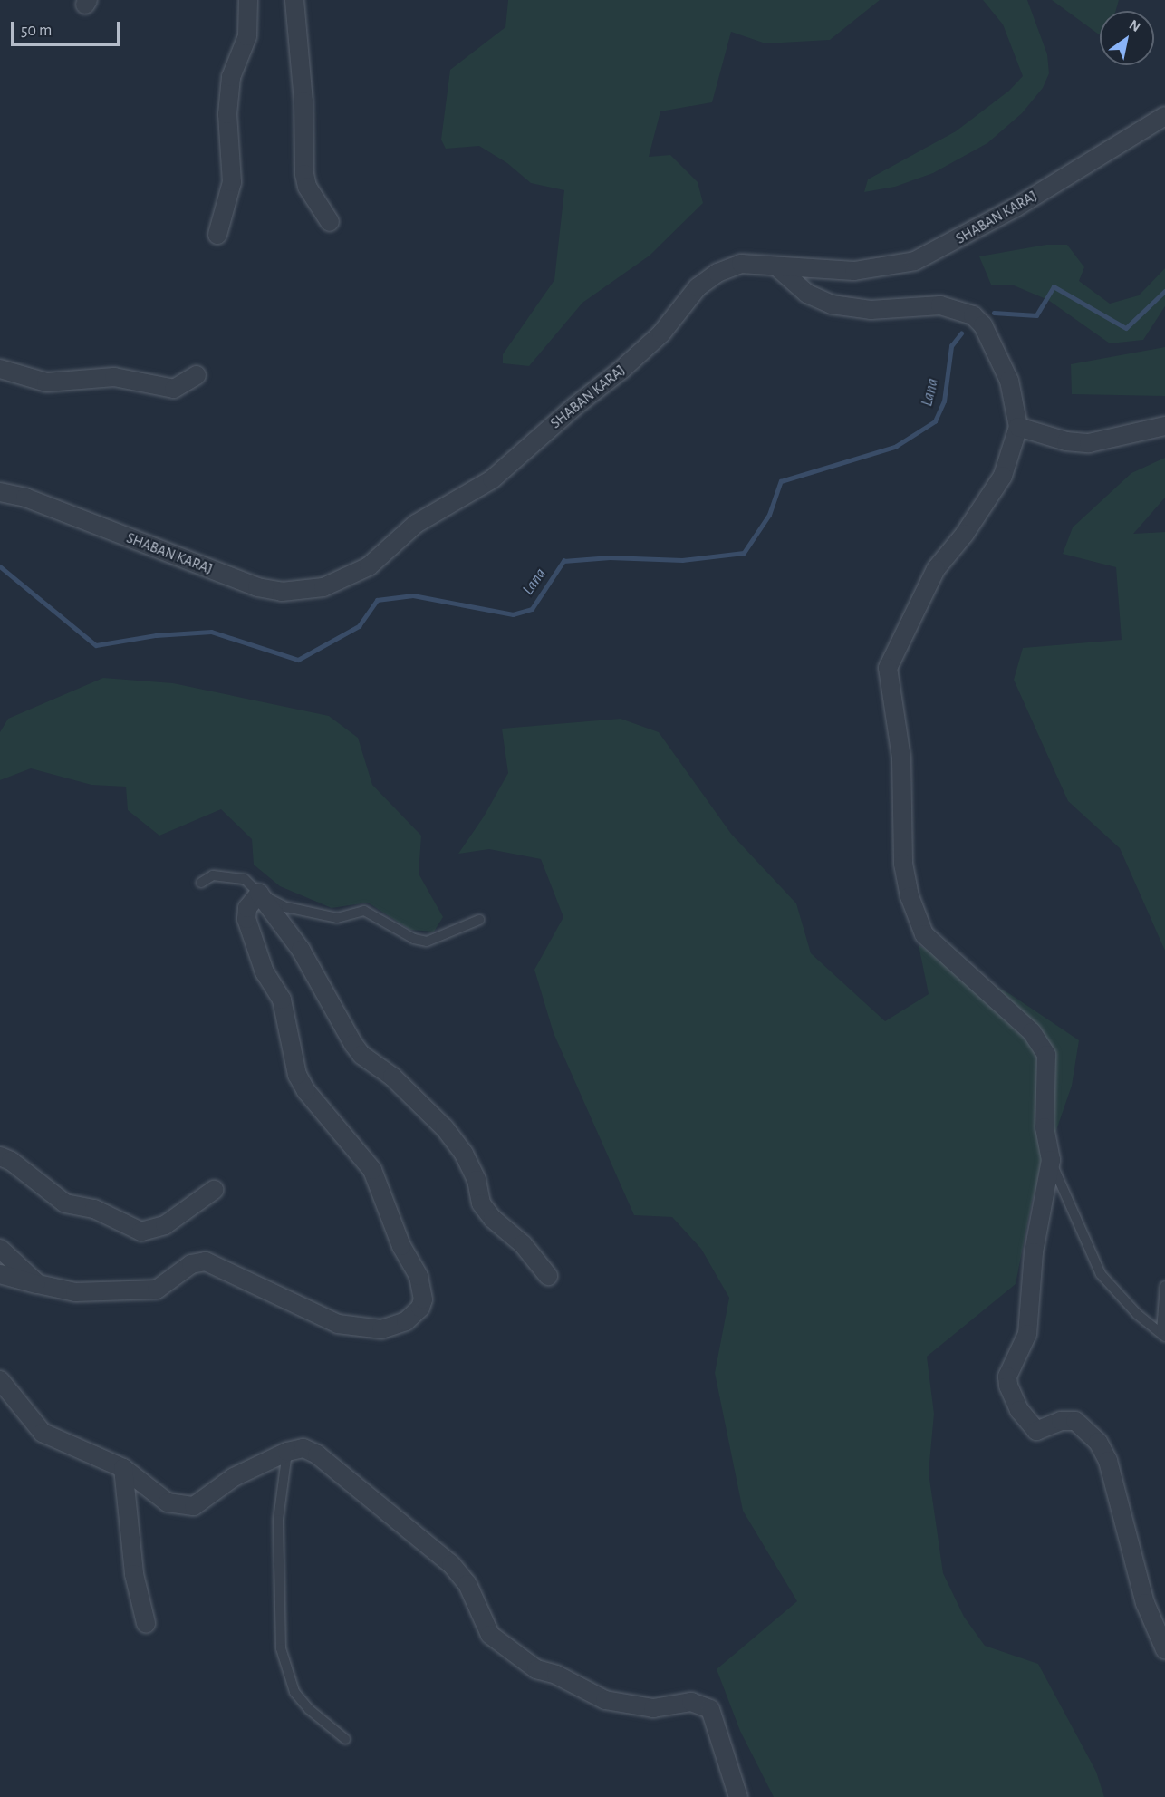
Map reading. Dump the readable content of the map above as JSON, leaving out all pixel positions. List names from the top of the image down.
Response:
{
  "streets": {
    "street": ["SHABAN KARAJ"]
  },
  "water": ["Lana"],
  "scale_bar": "50 m",
  "north": "top right"
}
